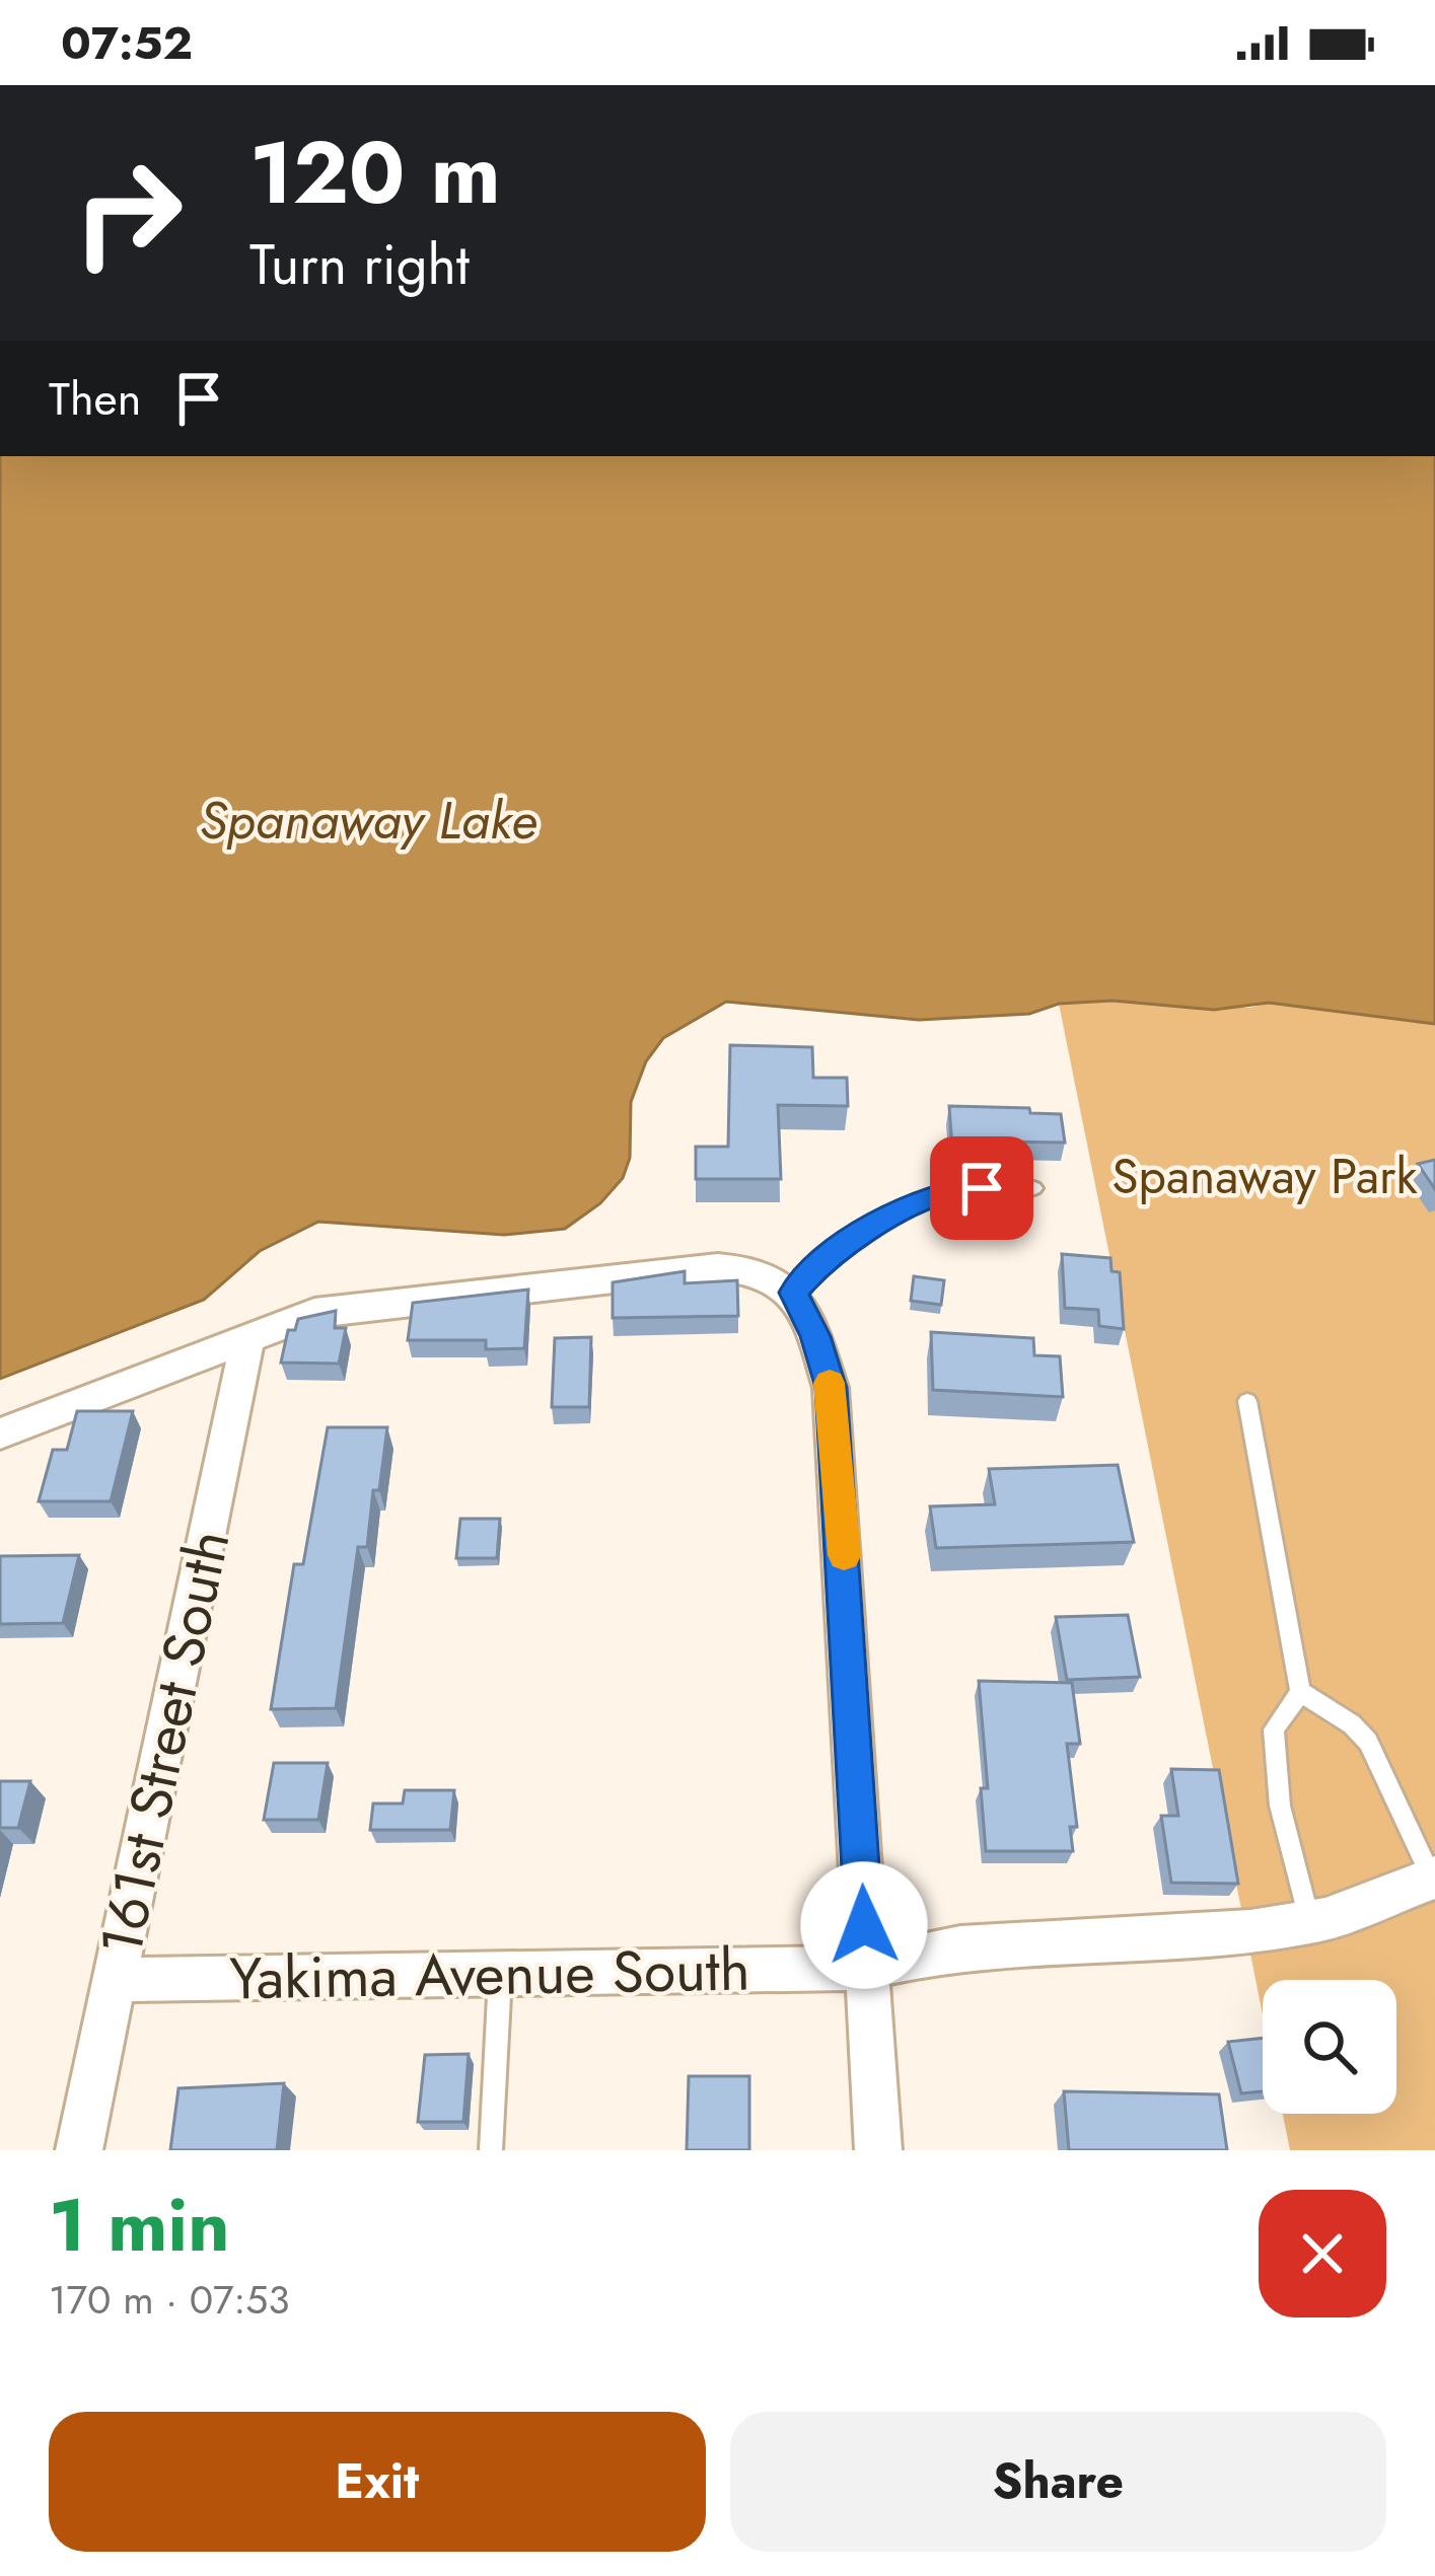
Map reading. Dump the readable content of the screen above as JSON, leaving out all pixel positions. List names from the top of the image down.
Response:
{
  "streets": {
    "street": ["161st Street South", "Yakima Avenue South"]
  },
  "crossings": [
    ["161st Street South", "Yakima Avenue South"]
  ],
  "water": ["Spanaway Lake"],
  "parks": ["Spanaway Park"],
  "page": {
    "status": "07:52",
    "turn": ["120 m", "Turn right"],
    "then": "Then",
    "heading": ["1 min", "170 m · 07:53"],
    "buttons": ["Exit", "Share"]
  }
}
